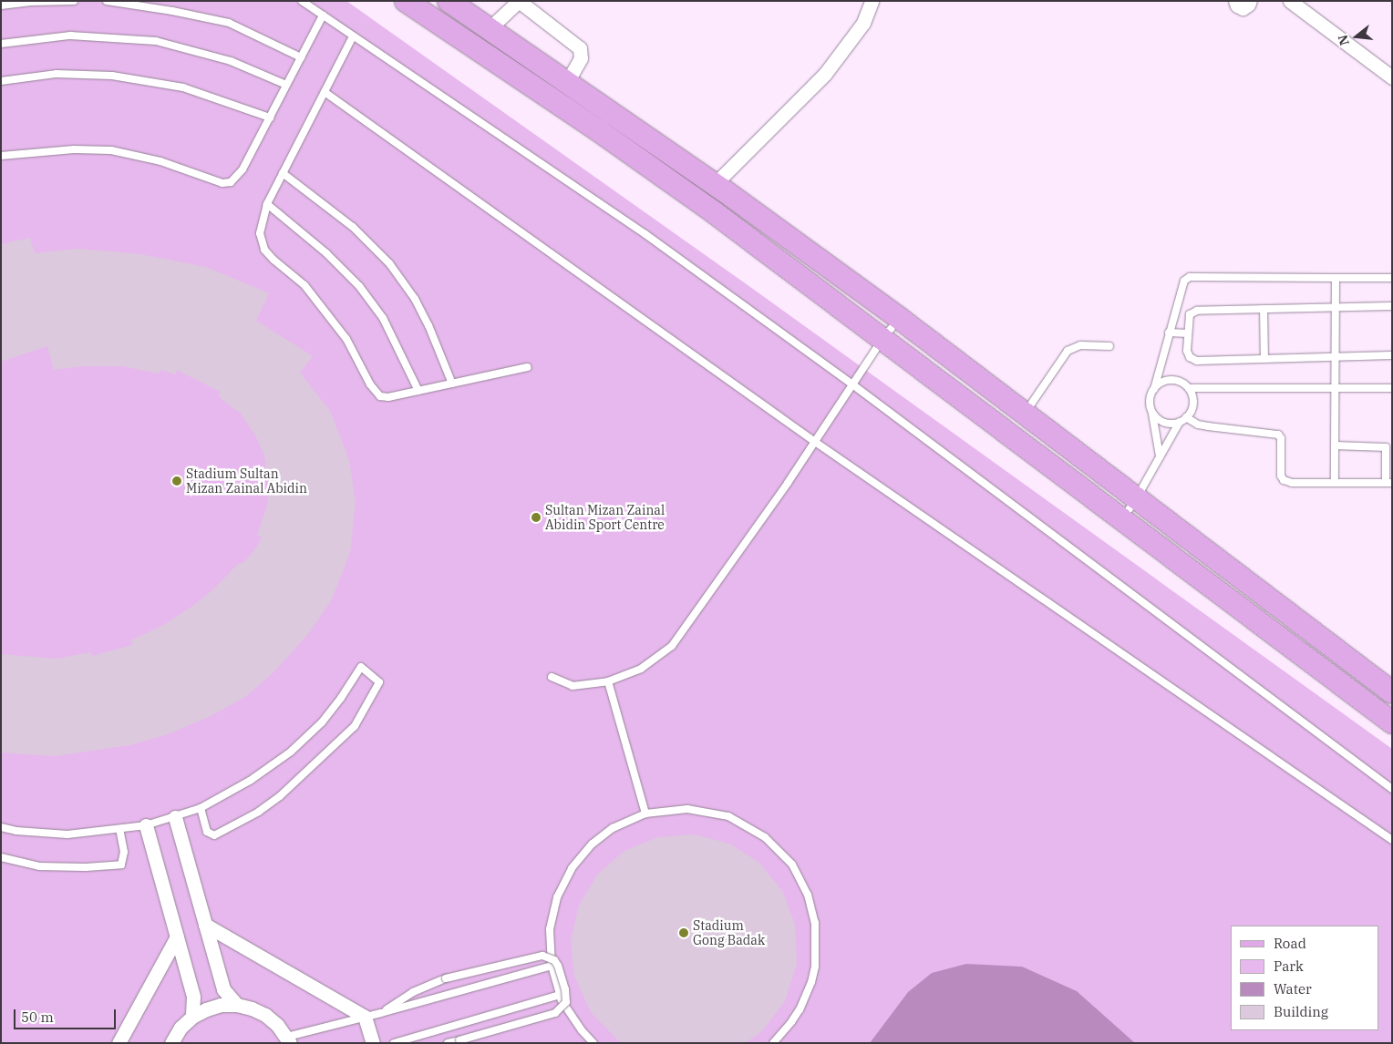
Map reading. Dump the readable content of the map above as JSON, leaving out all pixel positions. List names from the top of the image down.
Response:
{
  "places": ["Stadium Sultan Mizan Zainal Abidin", "Sultan Mizan Zainal Abidin Sport Centre", "Stadium Gong Badak"],
  "legend": [
    "Road",
    "Park",
    "Water",
    "Building"
  ],
  "scale_bar": "50 m",
  "north": "left"
}
